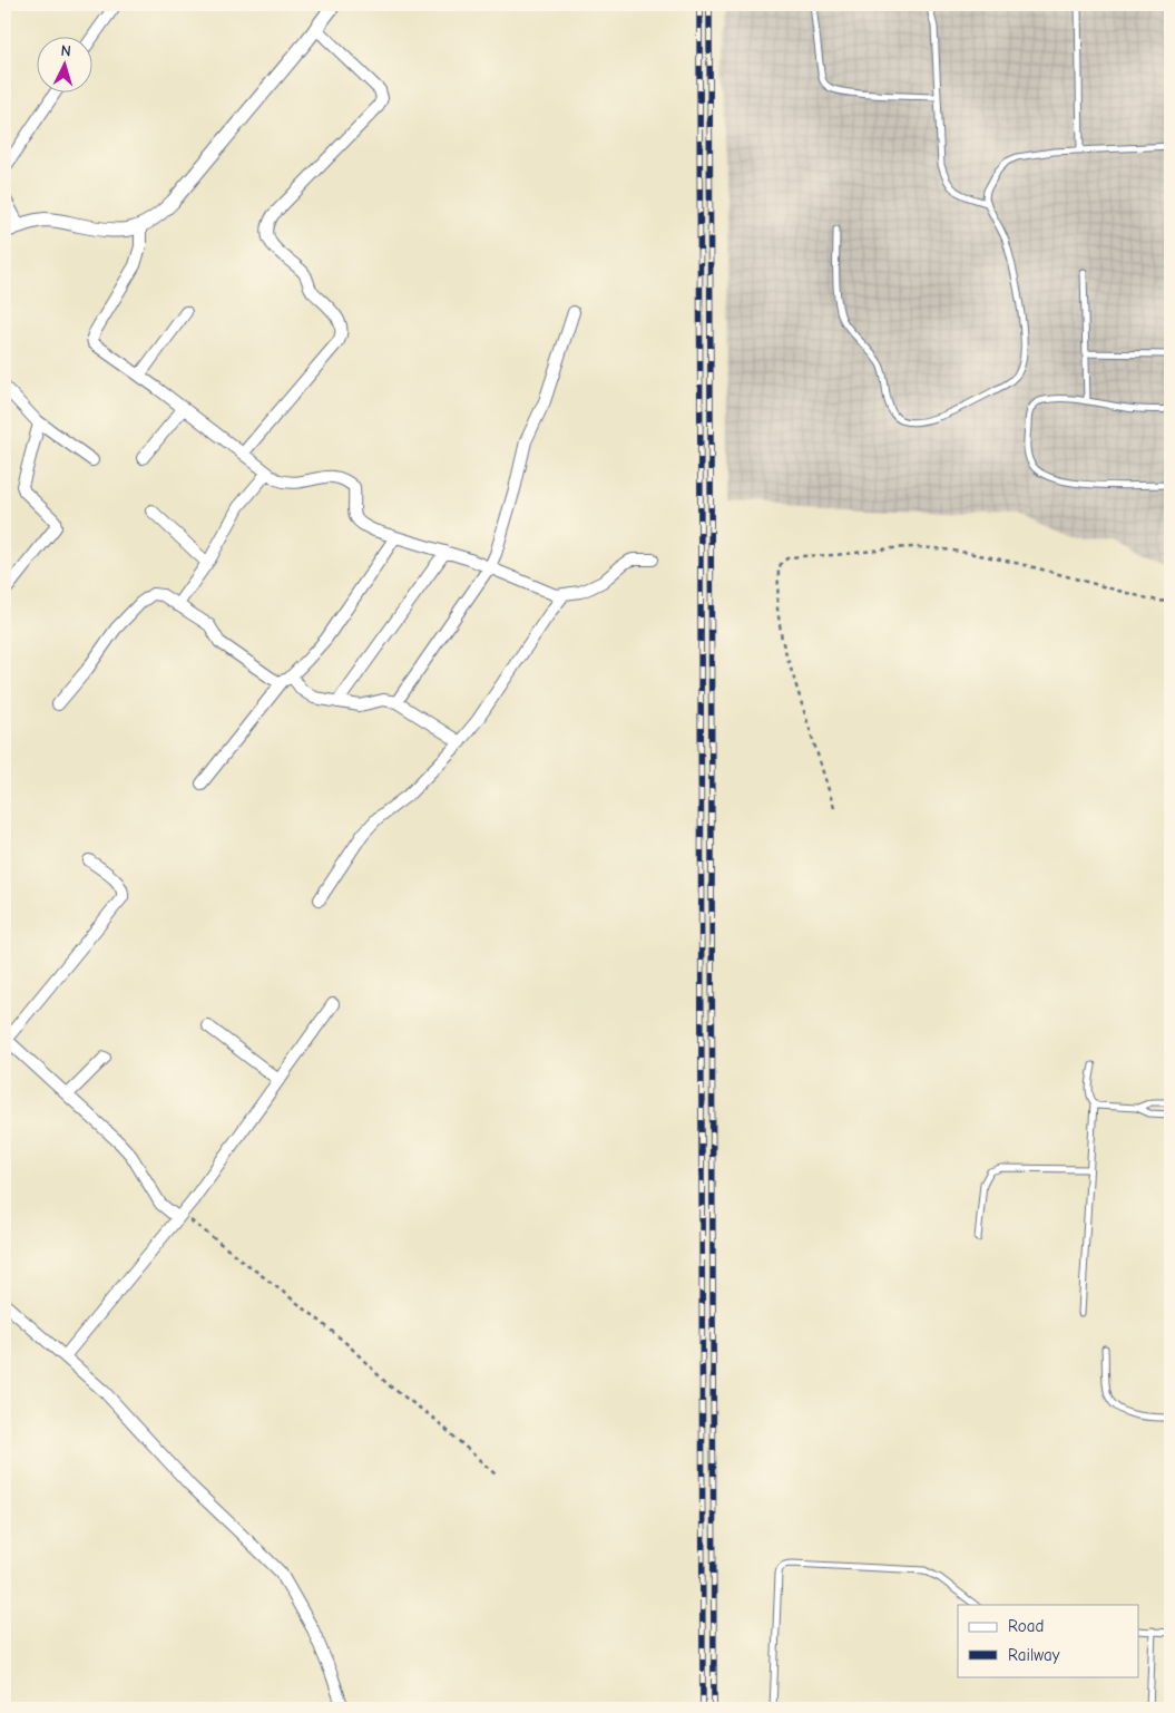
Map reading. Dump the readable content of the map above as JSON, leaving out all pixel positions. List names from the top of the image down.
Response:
{
  "legend": ["Road", "Railway"],
  "north": "top"
}
